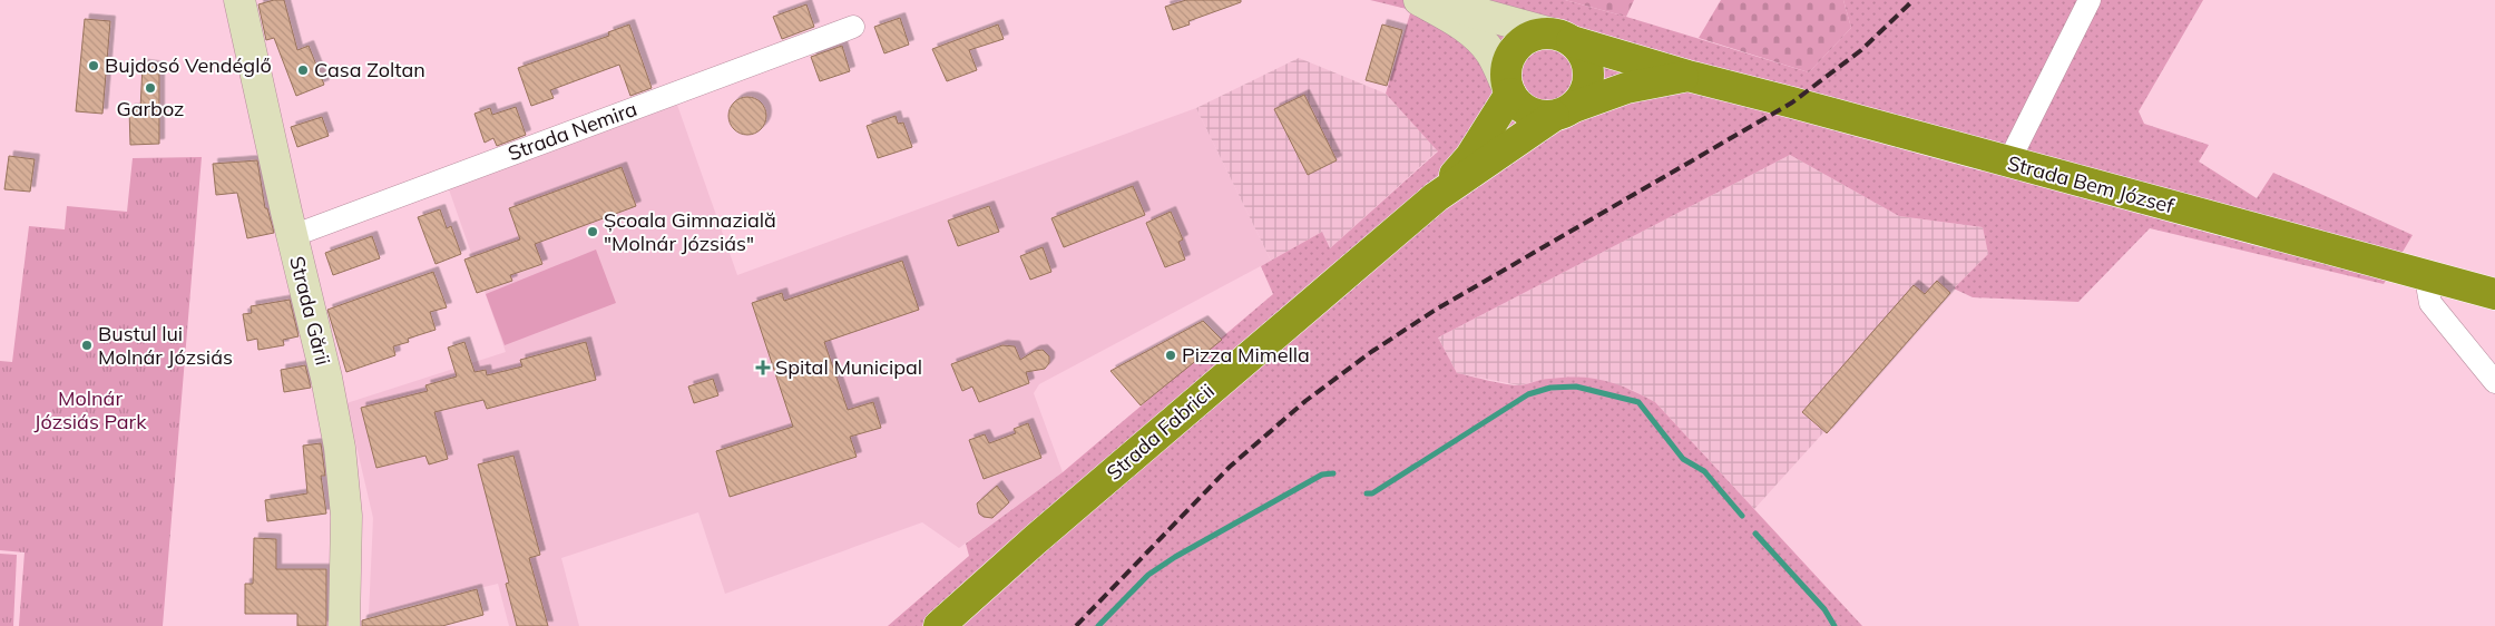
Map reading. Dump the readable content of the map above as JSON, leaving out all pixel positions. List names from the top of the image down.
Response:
{
  "streets": {
    "highway": ["Strada Bem József", "Strada Fabricii"],
    "main road": ["Strada Gării"],
    "street": ["Strada Nemira"]
  },
  "crossings": [
    ["Strada Nemira", "Strada Gării"],
    ["Strada Bem József", "Strada Fabricii"]
  ],
  "parks": ["Molnár Józsiás Park"],
  "places": {
    "other": [
      "Bujdosó Vendéglő",
      "Casa Zoltan",
      "Garboz",
      "Școala Gimnazială \"Molnár Józsiás\"",
      "Bustul lui Molnár Józsiás",
      "Pizza Mimella"
    ],
    "health": ["Spital Municipal"]
  }
}
